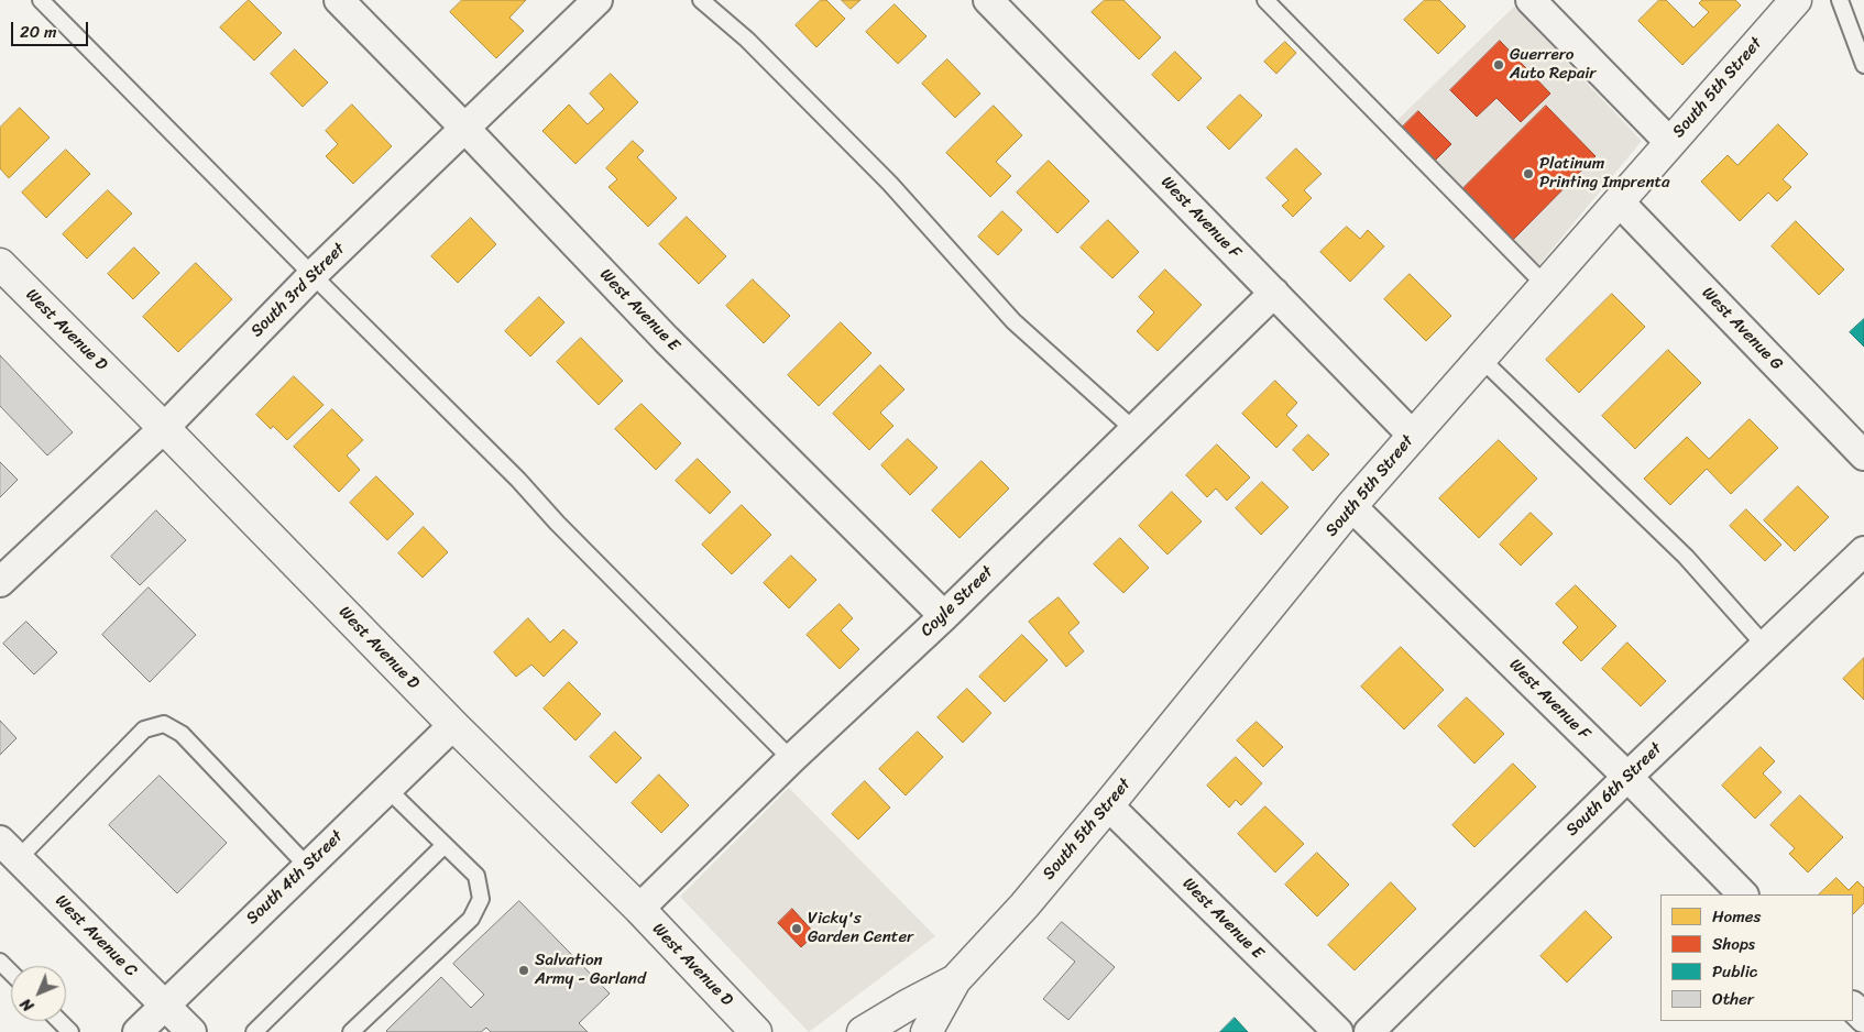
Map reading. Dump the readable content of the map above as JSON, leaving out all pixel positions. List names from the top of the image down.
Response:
{
  "streets": {
    "street": [
      "South 5th Street",
      "West Avenue F",
      "South 3rd Street",
      "West Avenue E",
      "West Avenue G",
      "West Avenue D",
      "Coyle Street",
      "South 6th Street",
      "South 4th Street",
      "West Avenue C"
    ]
  },
  "crossings": [
    ["South 5th Street", "West Avenue F"],
    ["South 5th Street", "West Avenue E"],
    ["South 5th Street", "West Avenue G"],
    ["West Avenue F", "Coyle Street"],
    ["West Avenue F", "South 6th Street"],
    ["South 3rd Street", "West Avenue E"],
    ["South 3rd Street", "West Avenue D"],
    ["West Avenue E", "Coyle Street"],
    ["West Avenue D", "Coyle Street"],
    ["West Avenue D", "South 4th Street"],
    ["South 4th Street", "West Avenue C"]
  ],
  "places": [
    "Guerrero Auto Repair",
    "Platinum Printing Imprenta",
    "Vicky's Garden Center",
    "Salvation Army - Garland"
  ],
  "legend": [
    "Homes",
    "Shops",
    "Public",
    "Other"
  ],
  "scale_bar": "20 m",
  "north": "bottom left"
}
